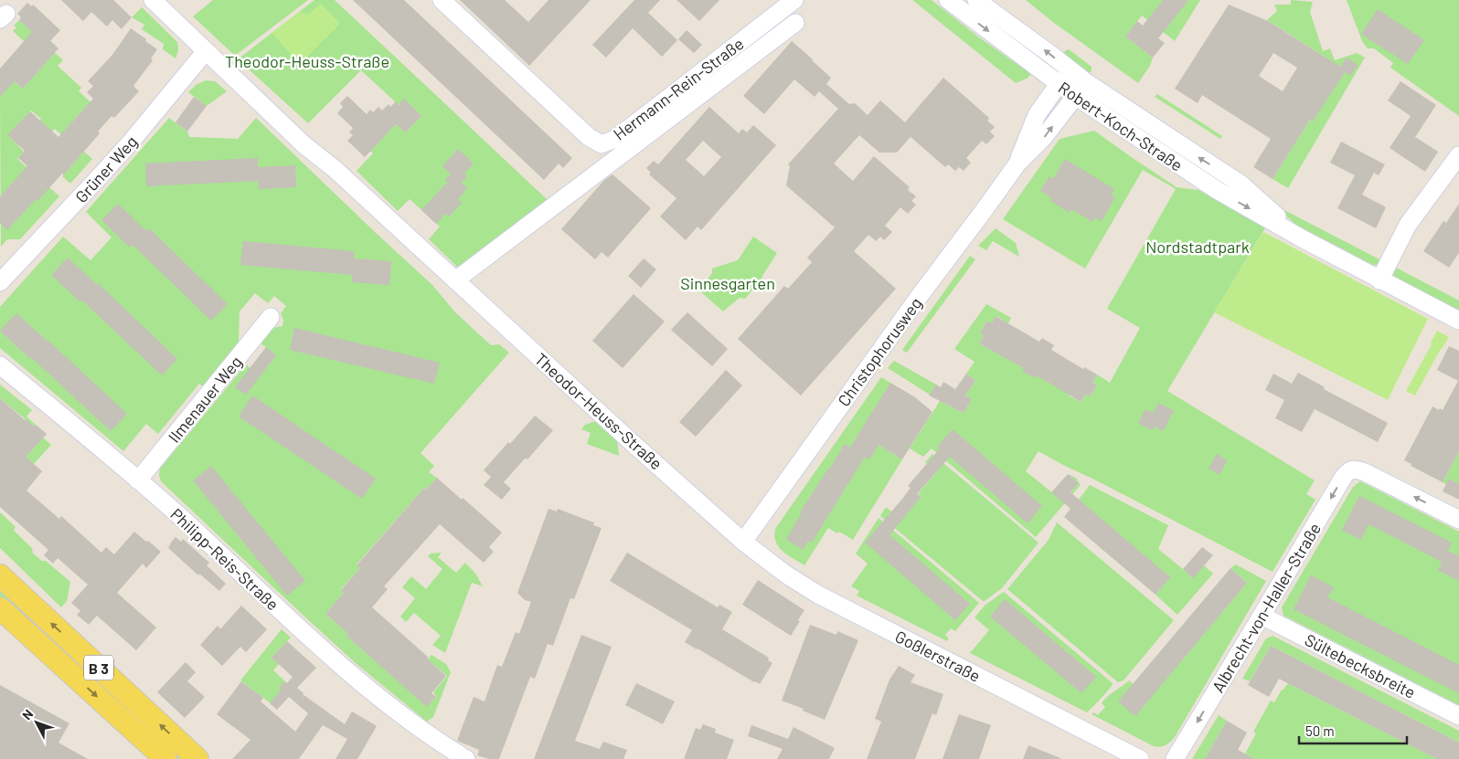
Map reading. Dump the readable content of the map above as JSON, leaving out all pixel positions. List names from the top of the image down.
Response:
{
  "streets": {
    "main road": ["B 3"],
    "street": [
      "Hermann-Rein-Straße",
      "Robert-Koch-Straße",
      "Grüner Weg",
      "Christophorusweg",
      "Ilmenauer Weg",
      "Theodor-Heuss-Straße",
      "Philipp-Reis-Straße",
      "Albrecht-von-Haller-Straße",
      "Goßlerstraße",
      "Sültebecksbreite"
    ]
  },
  "crossings": [
    ["Robert-Koch-Straße", "Christophorusweg"],
    ["Grüner Weg", "Theodor-Heuss-Straße"],
    ["Christophorusweg", "Theodor-Heuss-Straße"],
    ["Christophorusweg", "Goßlerstraße"],
    ["Ilmenauer Weg", "Philipp-Reis-Straße"],
    ["Theodor-Heuss-Straße", "Goßlerstraße"],
    ["Albrecht-von-Haller-Straße", "Sültebecksbreite"]
  ],
  "one_way": ["Albrecht-von-Haller-Straße"],
  "parks": ["Theodor-Heuss-Straße", "Nordstadtpark", "Sinnesgarten"],
  "scale_bar": "50 m",
  "north": "top left"
}
